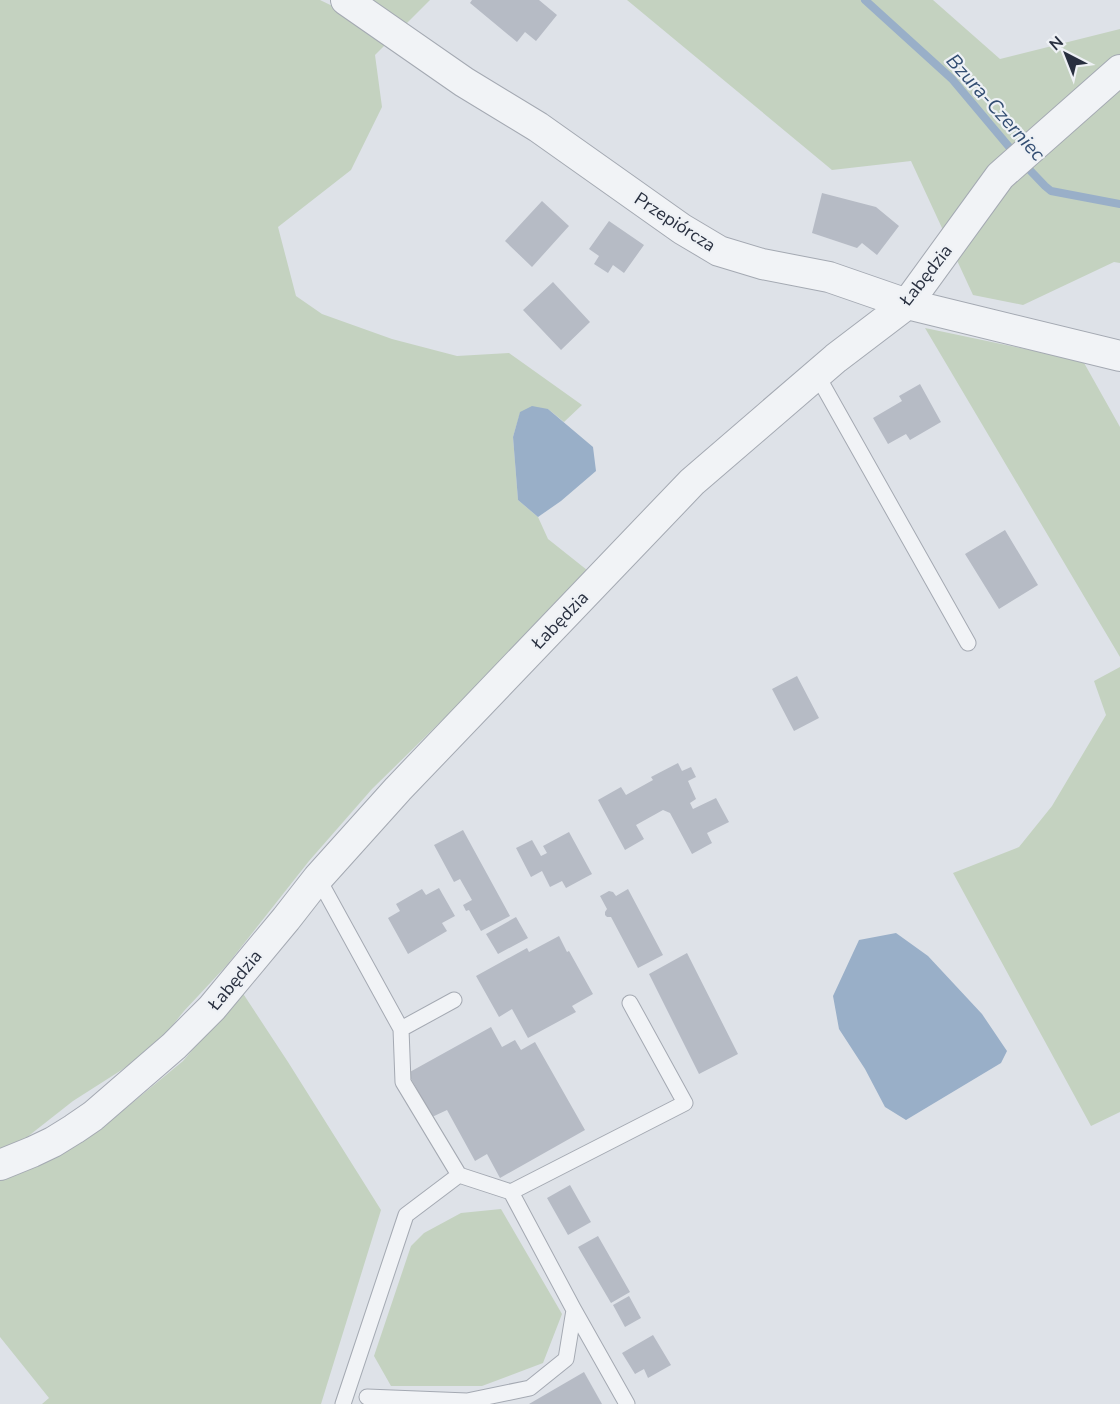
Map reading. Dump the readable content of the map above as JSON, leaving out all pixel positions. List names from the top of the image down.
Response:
{
  "streets": {
    "street": ["Przepiórcza", "Łabędzia"]
  },
  "crossings": [
    ["Przepiórcza", "Łabędzia"]
  ],
  "water": ["Bzura-Czerniec"],
  "north": "top left"
}
